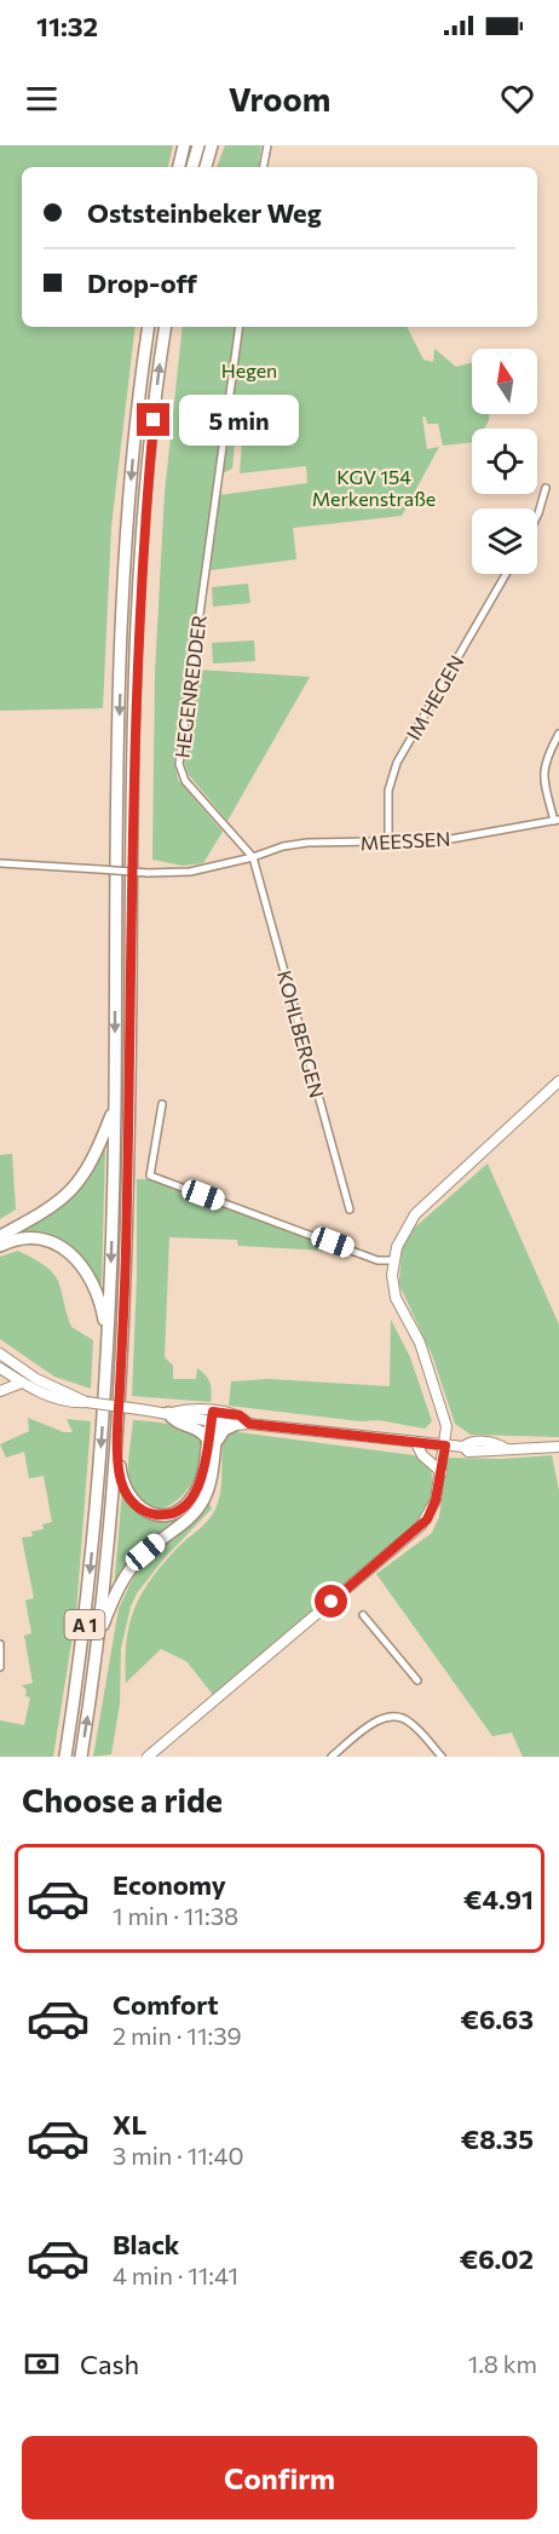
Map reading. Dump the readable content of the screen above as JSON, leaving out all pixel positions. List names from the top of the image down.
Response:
{
  "streets": {
    "highway": ["A 1"],
    "street": [
      "HEGENREDDER",
      "IM HEGEN",
      "MEESSEN",
      "KOHLBERGEN"
    ]
  },
  "crossings": [
    ["HEGENREDDER", "MEESSEN"],
    ["HEGENREDDER", "KOHLBERGEN"],
    ["IM HEGEN", "MEESSEN"],
    ["MEESSEN", "KOHLBERGEN"]
  ],
  "parks": ["Hegen", "KGV 154 Merkenstraße"],
  "north": "top",
  "page": {
    "status": "11:32",
    "header": "Vroom",
    "banner": ["Oststeinbeker Weg", "Drop-off"],
    "bubble": "5 min",
    "heading": "Choose a ride",
    "list": [
      {
        "name": "Economy",
        "note": "1 min · 11:38",
        "value": "€4.91"
      },
      {
        "name": "Comfort",
        "note": "2 min · 11:39",
        "value": "€6.63"
      },
      {
        "name": "XL",
        "note": "3 min · 11:40",
        "value": "€8.35"
      },
      {
        "name": "Black",
        "note": "4 min · 11:41",
        "value": "€6.02"
      }
    ],
    "pay": ["Cash", "1.8 km"],
    "buttons": "Confirm"
  }
}
